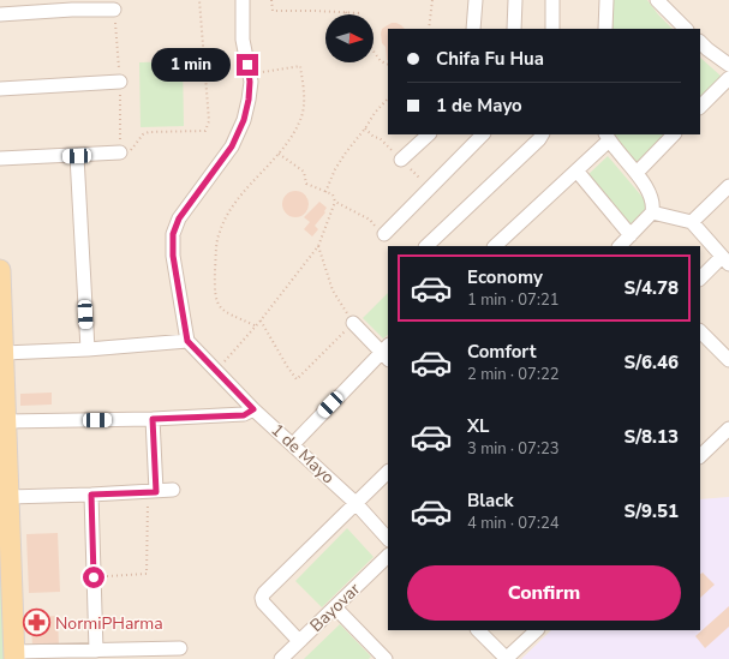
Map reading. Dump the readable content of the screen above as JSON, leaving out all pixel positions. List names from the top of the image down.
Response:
{
  "streets": {
    "street": ["1 de Mayo", "Bayovar"]
  },
  "places": {
    "pharmacy": ["NormiPHarma"]
  },
  "north": "right",
  "page": {
    "banner": ["Chifa Fu Hua", "1 de Mayo"],
    "bubble": "1 min",
    "list": [
      {
        "name": "Economy",
        "note": "1 min · 07:21",
        "value": "S/4.78"
      },
      {
        "name": "Comfort",
        "note": "2 min · 07:22",
        "value": "S/6.46"
      },
      {
        "name": "XL",
        "note": "3 min · 07:23",
        "value": "S/8.13"
      },
      {
        "name": "Black",
        "note": "4 min · 07:24",
        "value": "S/9.51"
      }
    ],
    "buttons": "Confirm"
  }
}
